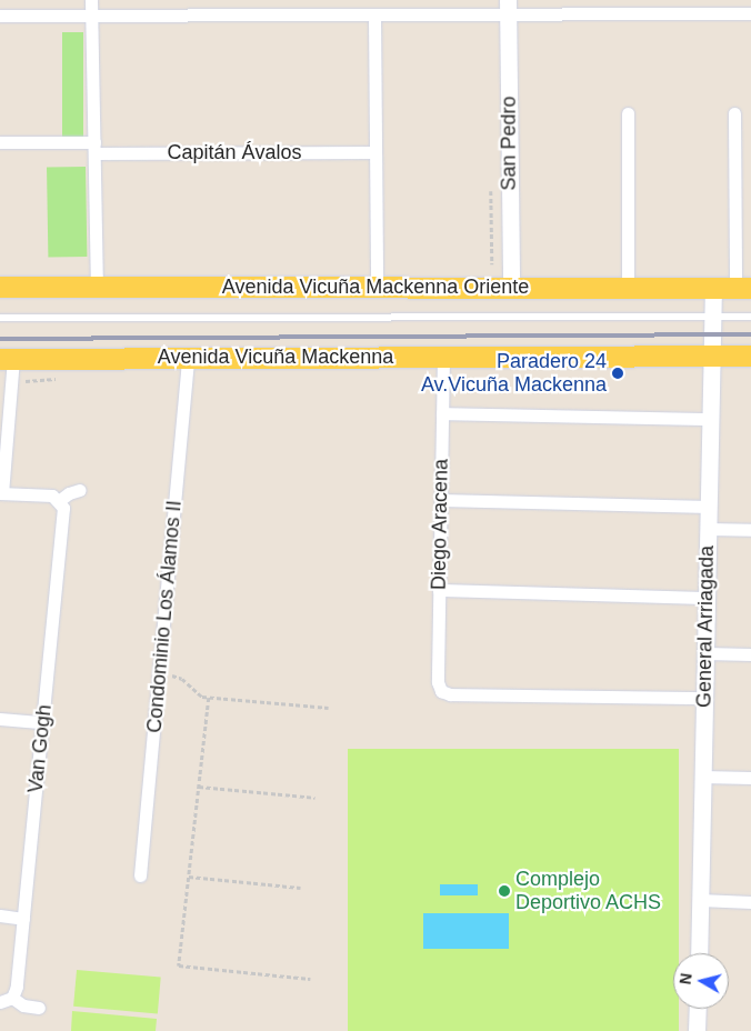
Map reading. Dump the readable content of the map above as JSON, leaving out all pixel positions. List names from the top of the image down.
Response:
{
  "streets": {
    "main road": ["Avenida Vicuña Mackenna Oriente", "Avenida Vicuña Mackenna"],
    "street": [
      "San Pedro",
      "Capitán Ávalos",
      "Diego Aracena",
      "Condominio Los Álamos II",
      "General Arriagada",
      "Van Gogh"
    ]
  },
  "crossings": [
    ["San Pedro", "Avenida Vicuña Mackenna Oriente"],
    ["Avenida Vicuña Mackenna Oriente", "General Arriagada"],
    ["Avenida Vicuña Mackenna", "Diego Aracena"],
    ["Avenida Vicuña Mackenna", "Condominio Los Álamos II"],
    ["Avenida Vicuña Mackenna", "General Arriagada"],
    ["Diego Aracena", "General Arriagada"]
  ],
  "places": ["Paradero 24 Av.Vicuña Mackenna", "Complejo Deportivo ACHS"],
  "north": "left"
}
